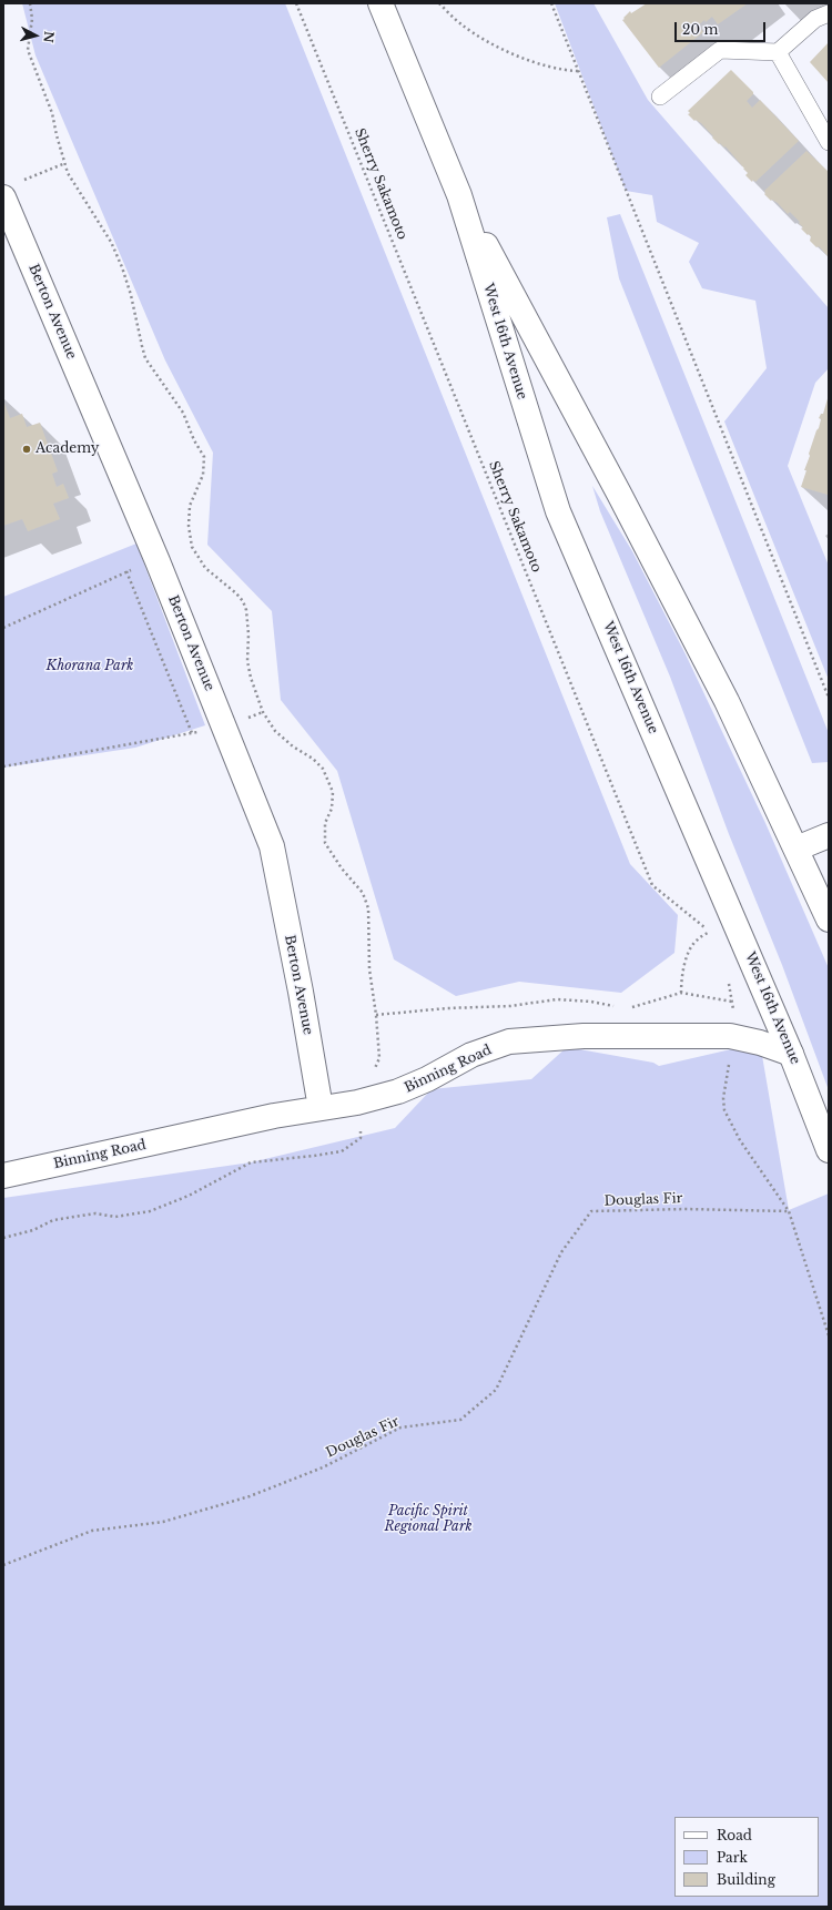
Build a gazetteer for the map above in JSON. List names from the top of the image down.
{
  "streets": {
    "main road": ["Berton Avenue", "West 16th Avenue", "Binning Road"],
    "path": ["Sherry Sakamoto", "Douglas Fir"]
  },
  "crossings": [
    ["Berton Avenue", "Binning Road"],
    ["West 16th Avenue", "Binning Road"]
  ],
  "parks": ["Khorana Park", "Pacific Spirit Regional Park"],
  "places": ["Academy"],
  "legend": ["Road", "Park", "Building"],
  "scale_bar": "20 m",
  "north": "right"
}
